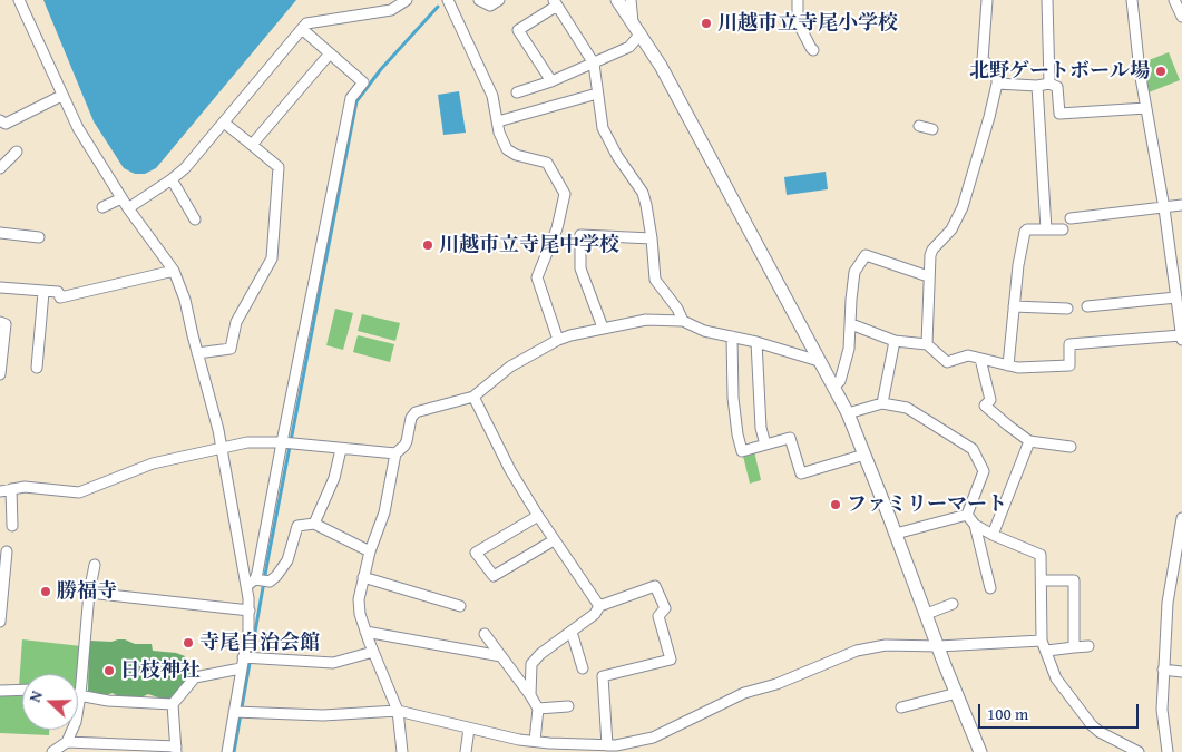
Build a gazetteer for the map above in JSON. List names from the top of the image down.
{
  "places": [
    "川越市立寺尾小学校",
    "北野ゲートボール場",
    "川越市立寺尾中学校",
    "ファミリーマート",
    "勝福寺",
    "寺尾自治会館",
    "日枝神社"
  ],
  "scale_bar": "100 m",
  "north": "left"
}
